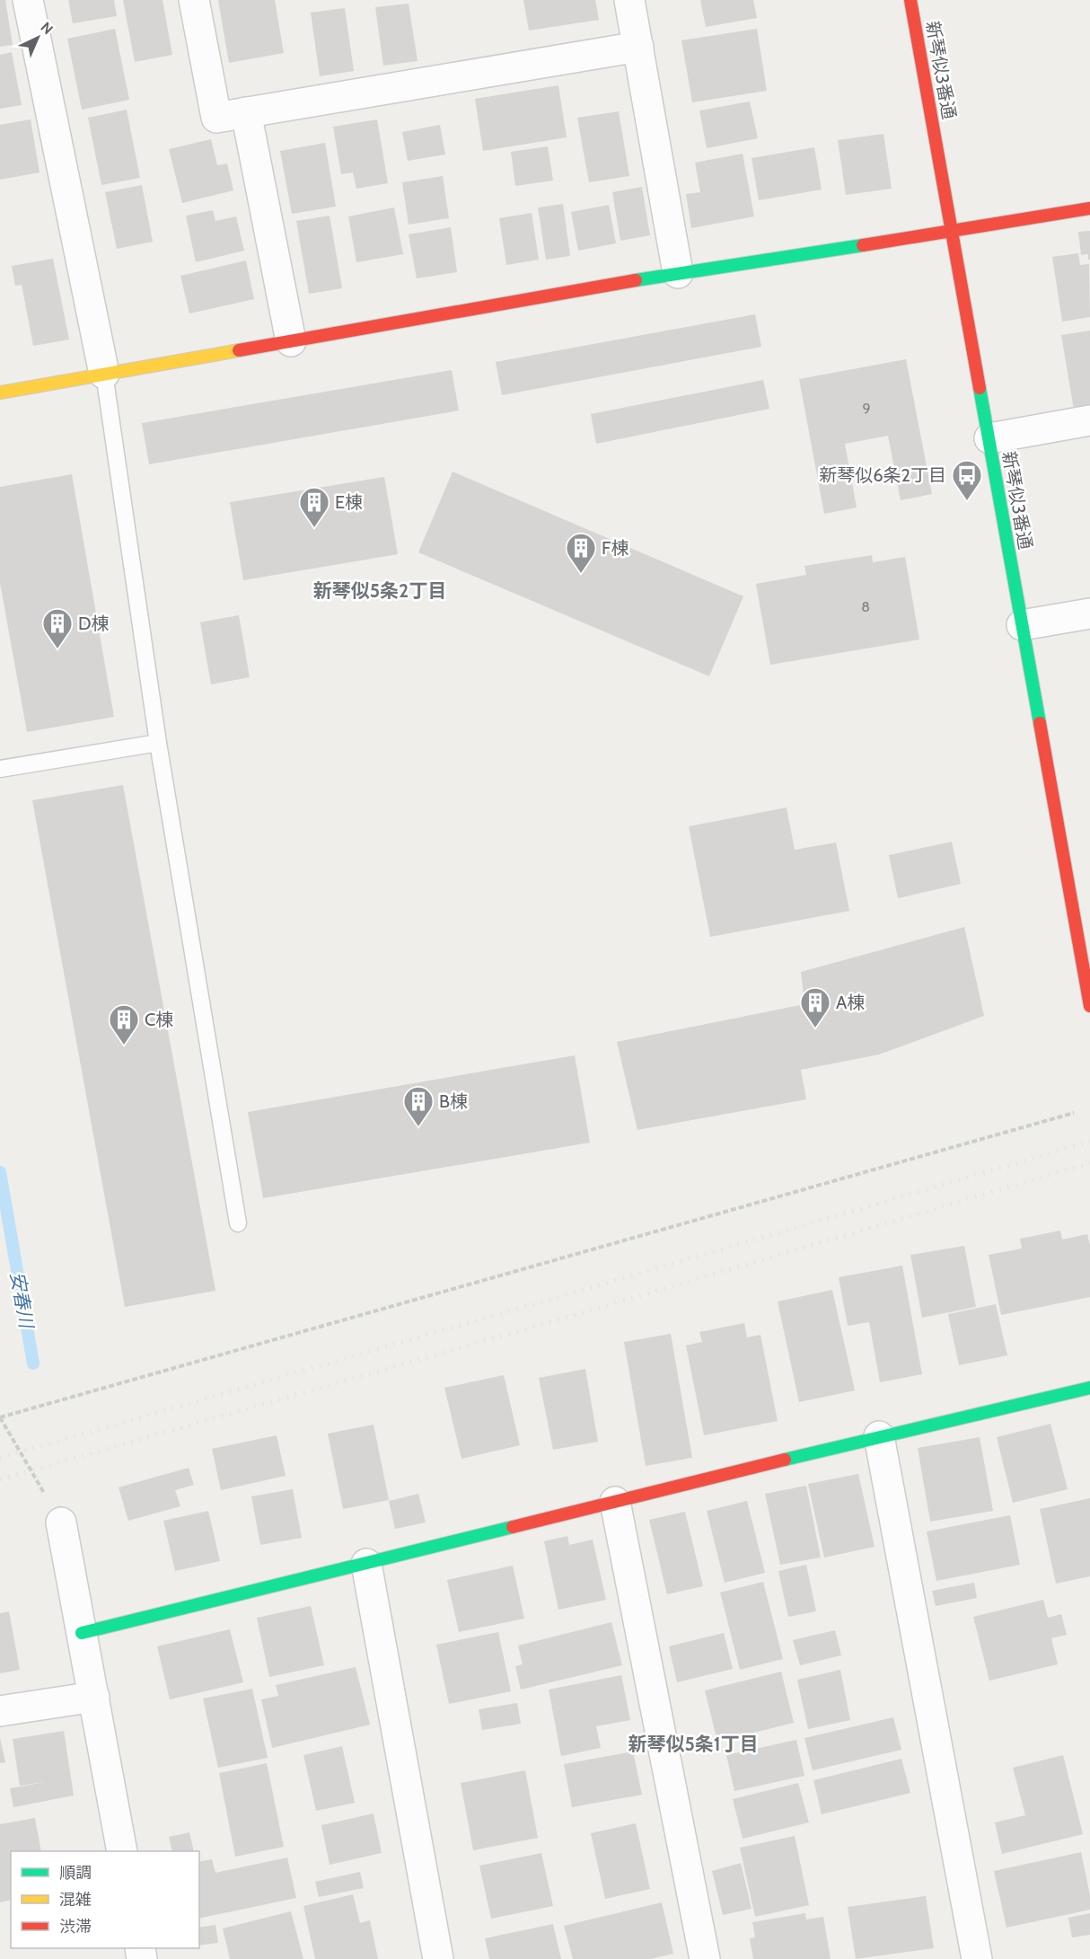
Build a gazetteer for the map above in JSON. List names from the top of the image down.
{
  "streets": {
    "street": ["新琴似3番通"]
  },
  "districts": ["新琴似5条2丁目", "新琴似5条1丁目"],
  "water": ["安春川"],
  "places": {
    "bus stop": ["新琴似6条2丁目"],
    "building": [
      "E棟",
      "F棟",
      "D棟",
      "A棟",
      "C棟",
      "B棟"
    ]
  },
  "house_numbers": ["9", "8"],
  "legend": ["順調", "混雑", "渋滞"],
  "north": "top right"
}
